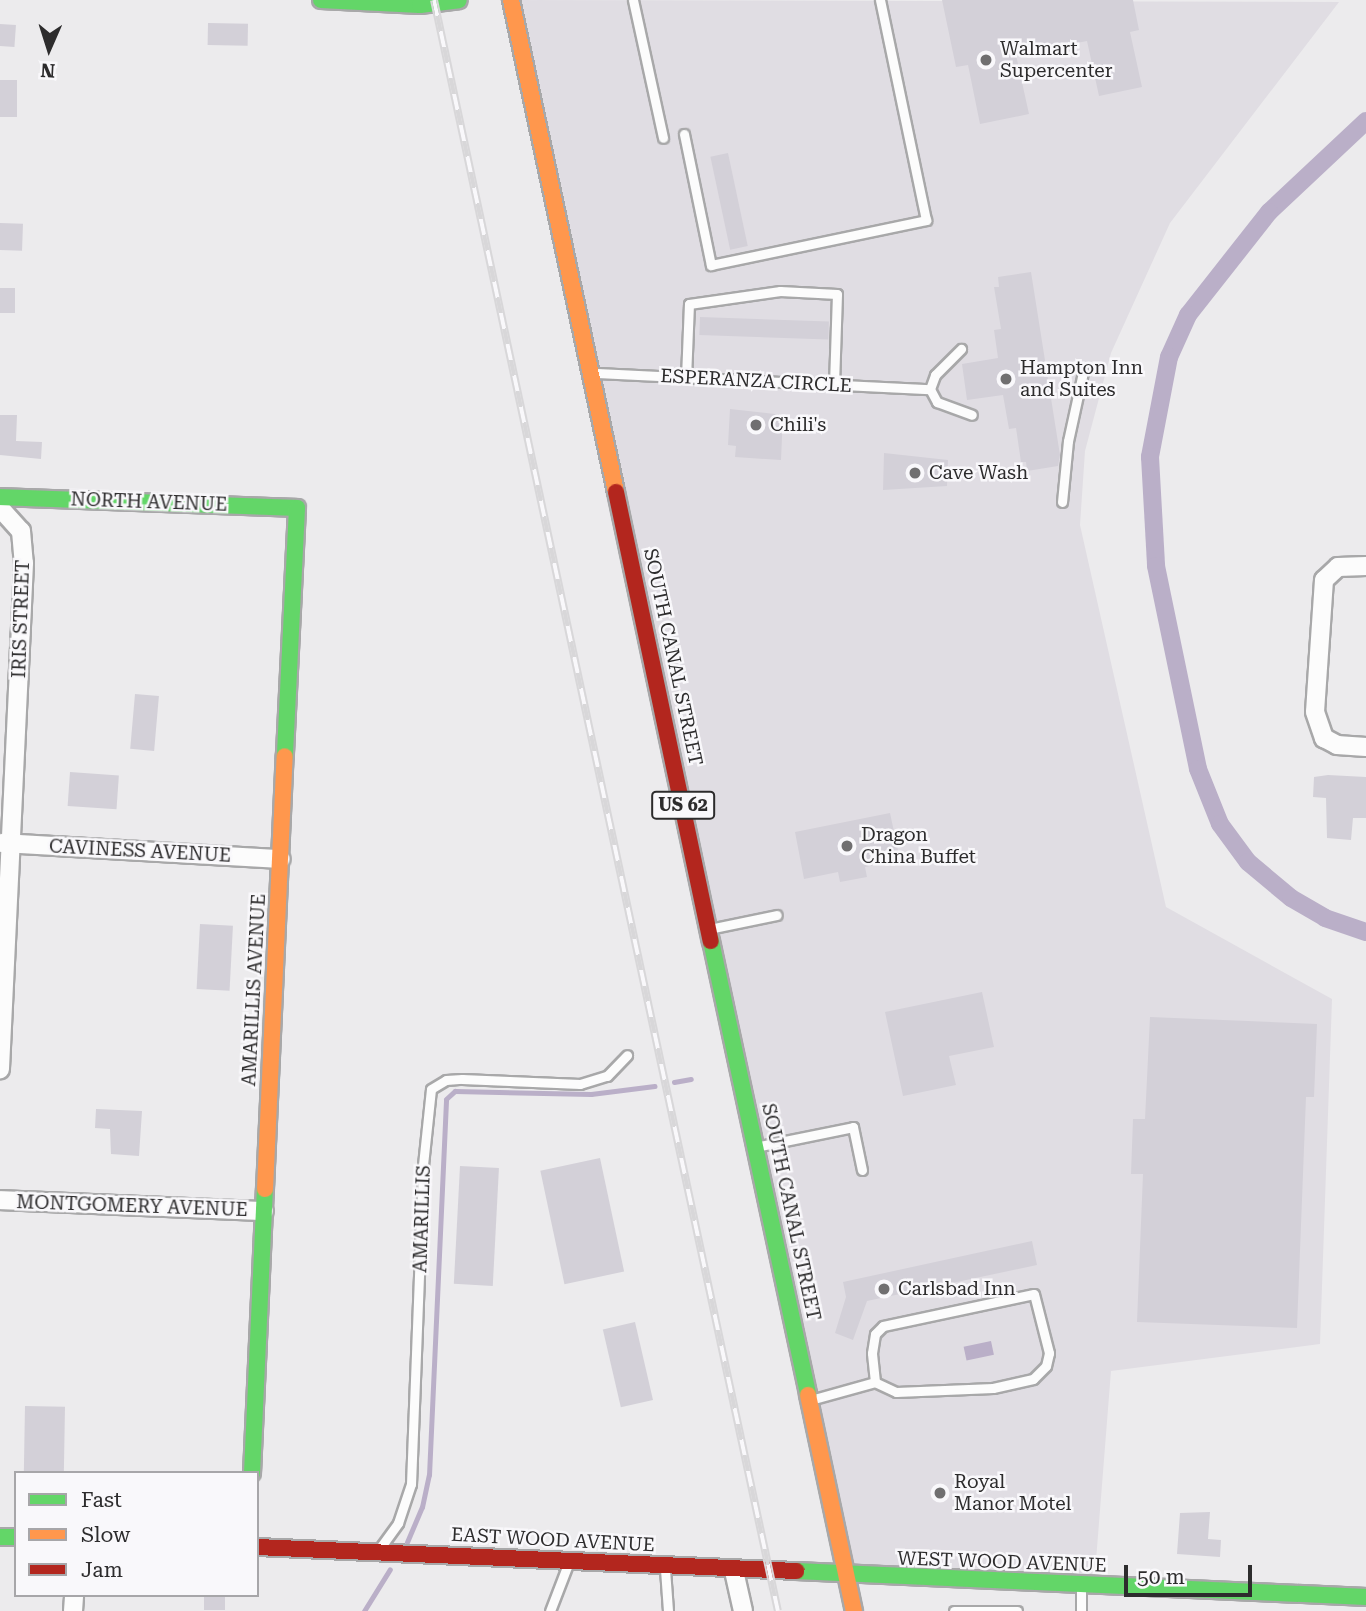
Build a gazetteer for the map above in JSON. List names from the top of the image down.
{
  "streets": {
    "main road": [
      "NORTH AVENUE",
      "SOUTH CANAL STREET",
      "US 62",
      "AMARILLIS AVENUE",
      "EAST WOOD AVENUE",
      "WEST WOOD AVENUE"
    ],
    "street": ["IRIS STREET", "CAVINESS AVENUE", "MONTGOMERY AVENUE"],
    "lane": ["ESPERANZA CIRCLE", "AMARILLIS"]
  },
  "crossings": [
    ["ESPERANZA CIRCLE", "SOUTH CANAL STREET"],
    ["NORTH AVENUE", "IRIS STREET"],
    ["NORTH AVENUE", "AMARILLIS AVENUE"],
    ["IRIS STREET", "CAVINESS AVENUE"],
    ["SOUTH CANAL STREET", "EAST WOOD AVENUE"],
    ["SOUTH CANAL STREET", "WEST WOOD AVENUE"],
    ["CAVINESS AVENUE", "AMARILLIS AVENUE"],
    ["AMARILLIS AVENUE", "MONTGOMERY AVENUE"],
    ["AMARILLIS", "EAST WOOD AVENUE"],
    ["EAST WOOD AVENUE", "WEST WOOD AVENUE"]
  ],
  "places": [
    "Walmart Supercenter",
    "Hampton Inn and Suites",
    "Chili's",
    "Cave Wash",
    "Dragon China Buffet",
    "Carlsbad Inn",
    "Royal Manor Motel"
  ],
  "legend": ["Fast", "Slow", "Jam"],
  "scale_bar": "50 m",
  "north": "bottom"
}
